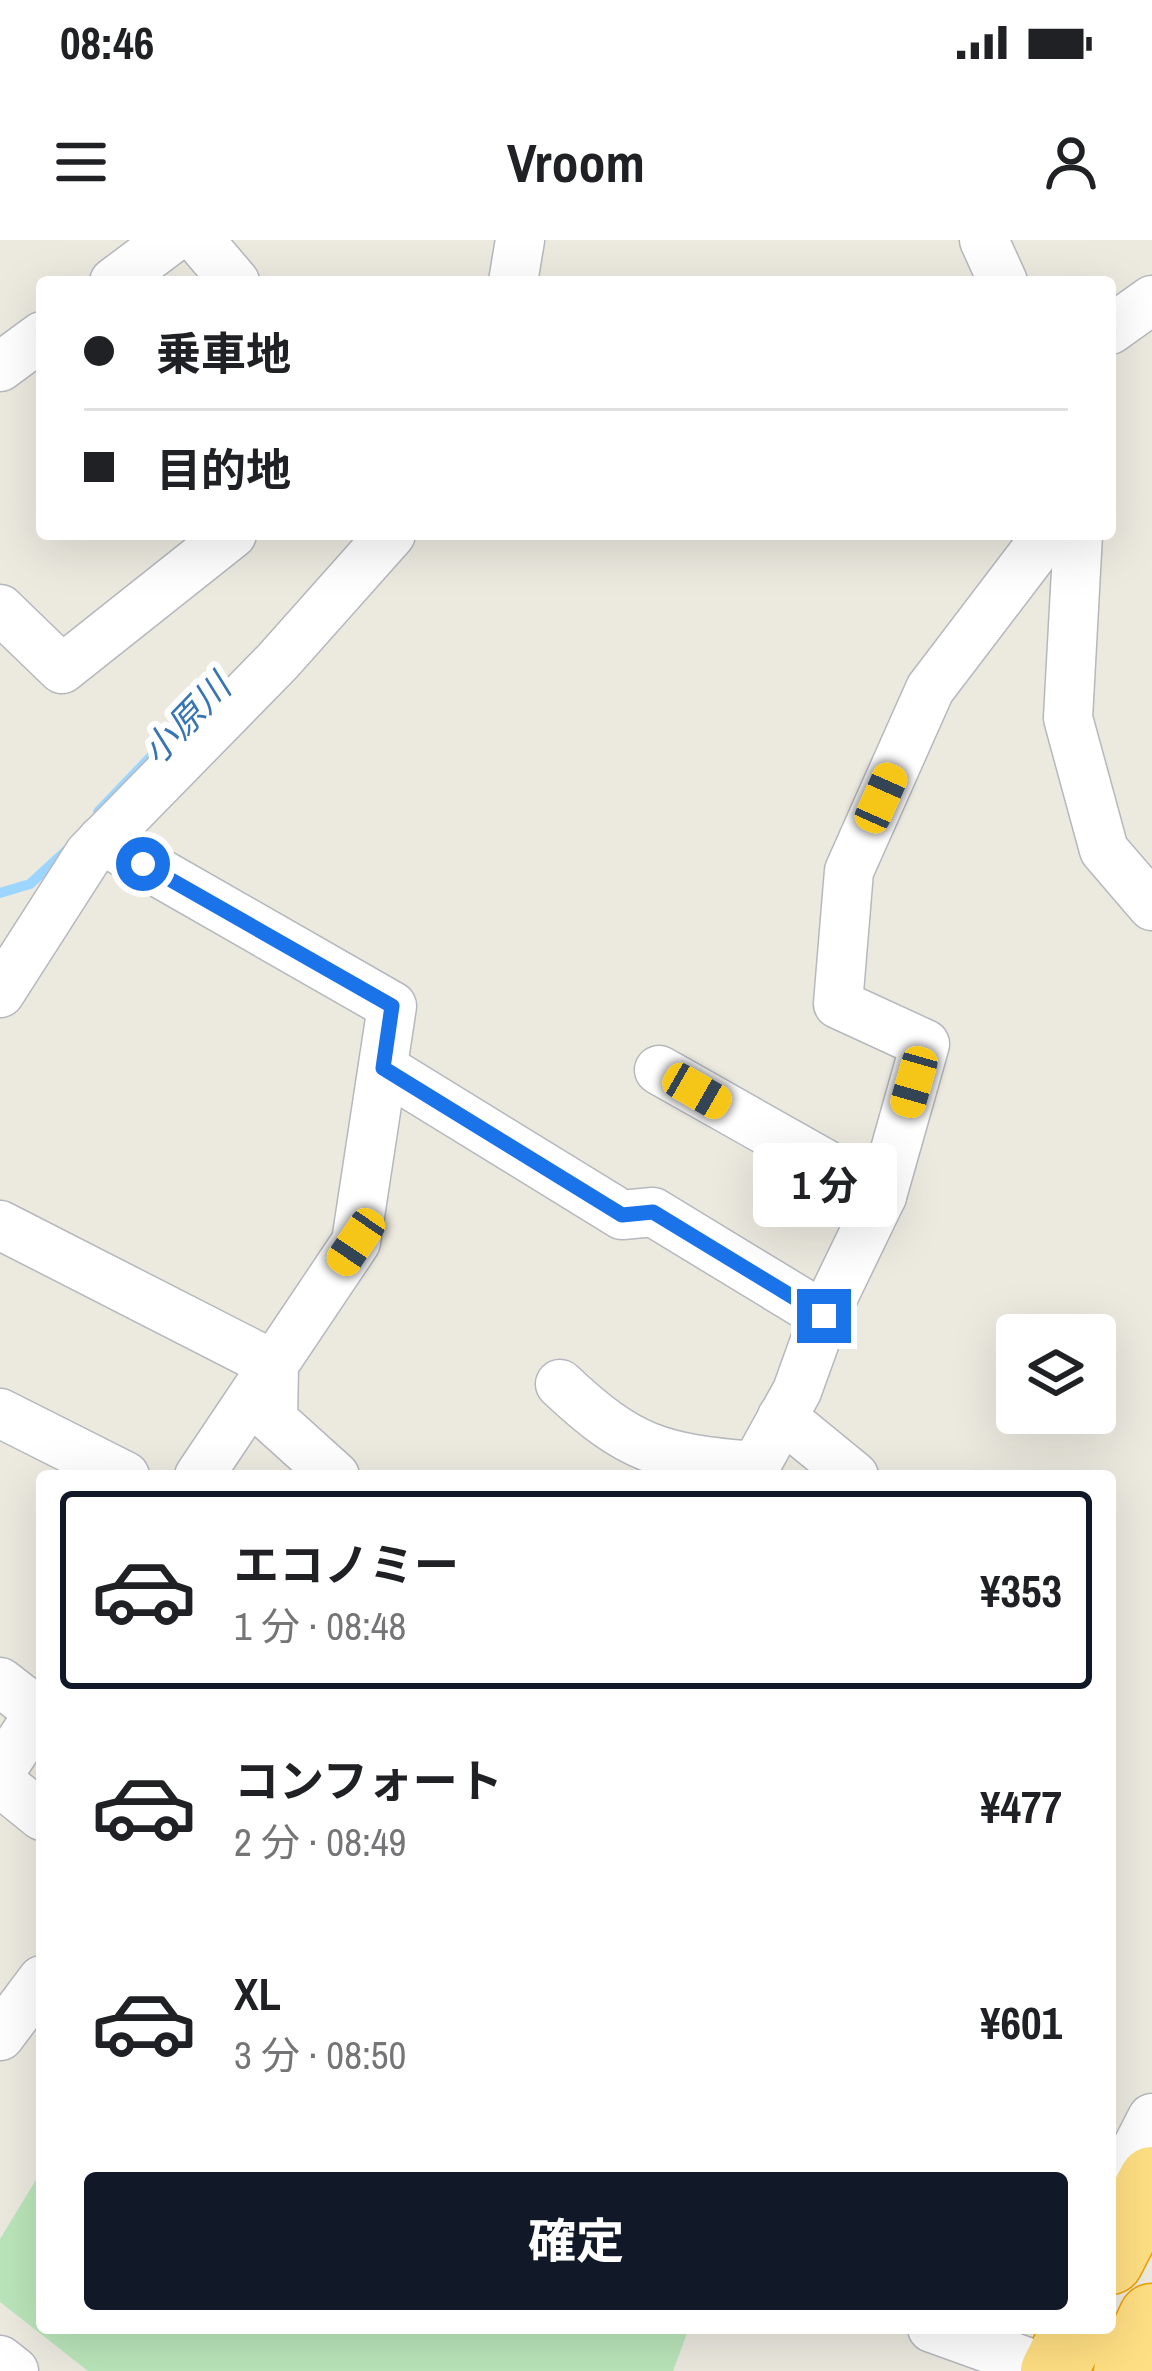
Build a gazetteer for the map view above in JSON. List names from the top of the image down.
{
  "water": ["小原川"],
  "page": {
    "status": "08:46",
    "header": "Vroom",
    "banner": ["乗車地", "目的地"],
    "bubble": "1 分",
    "list": [
      {
        "name": "エコノミー",
        "note": "1 分 · 08:48",
        "value": "¥353"
      },
      {
        "name": "コンフォート",
        "note": "2 分 · 08:49",
        "value": "¥477"
      },
      {
        "name": "XL",
        "note": "3 分 · 08:50",
        "value": "¥601"
      }
    ],
    "buttons": "確定"
  }
}
